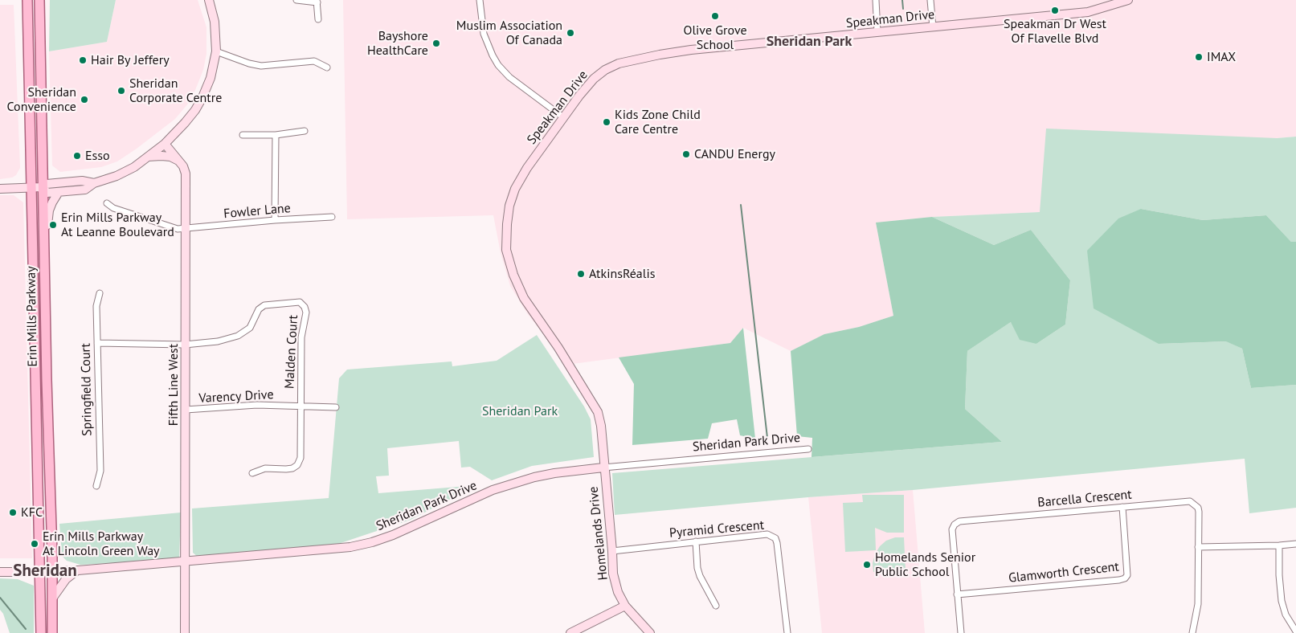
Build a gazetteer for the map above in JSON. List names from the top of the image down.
{
  "streets": {
    "main road": ["Erin Mills Parkway"],
    "street": [
      "Speakman Drive",
      "Fowler Lane",
      "Malden Court",
      "Fifth Line West",
      "Springfield Court",
      "Varency Drive",
      "Sheridan Park Drive",
      "Barcella Crescent",
      "Pyramid Crescent",
      "Homelands Drive",
      "Glamworth Crescent"
    ]
  },
  "crossings": [
    ["Speakman Drive", "Sheridan Park Drive"],
    ["Speakman Drive", "Homelands Drive"],
    ["Fowler Lane", "Fifth Line West"],
    ["Erin Mills Parkway", "Sheridan Park Drive"],
    ["Malden Court", "Fifth Line West"],
    ["Malden Court", "Varency Drive"],
    ["Fifth Line West", "Varency Drive"],
    ["Fifth Line West", "Sheridan Park Drive"],
    ["Sheridan Park Drive", "Homelands Drive"],
    ["Barcella Crescent", "Glamworth Crescent"],
    ["Pyramid Crescent", "Homelands Drive"]
  ],
  "districts": ["Sheridan Park", "Sheridan"],
  "parks": ["Sheridan Park"],
  "places": [
    "Speakman Dr West Of Flavelle Blvd",
    "Olive Grove School",
    "Muslim Association Of Canada",
    "Bayshore HealthCare",
    "IMAX",
    "Hair By Jeffery",
    "Sheridan Corporate Centre",
    "Sheridan Convenience",
    "Kids Zone Child Care Centre",
    "CANDU Energy",
    "Esso",
    "Erin Mills Parkway At Leanne Boulevard",
    "AtkinsRéalis",
    "KFC",
    "Erin Mills Parkway At Lincoln Green Way",
    "Homelands Senior Public School"
  ]
}
